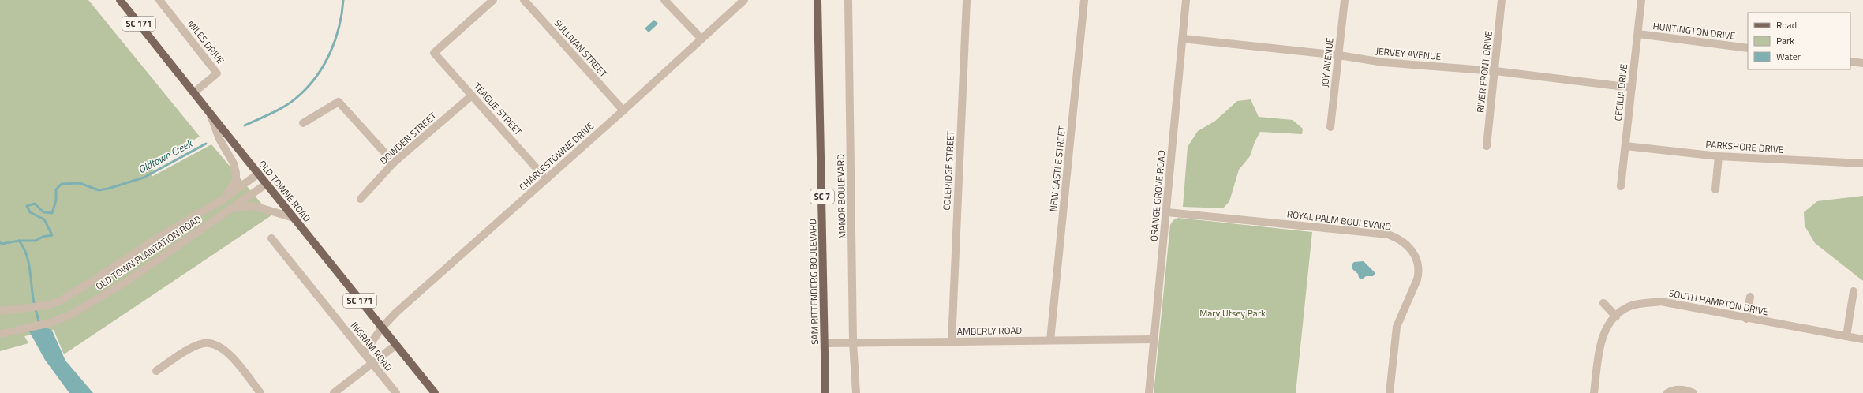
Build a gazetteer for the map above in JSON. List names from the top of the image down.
{
  "streets": {
    "main road": [
      "SC 171",
      "OLD TOWNE ROAD",
      "SC 7",
      "SAM RITTENBERG BOULEVARD"
    ],
    "street": [
      "HUNTINGTON DRIVE",
      "MILES DRIVE",
      "SULLIVAN STREET",
      "JERVEY AVENUE",
      "JOY AVENUE",
      "RIVER FRONT DRIVE",
      "CECILIA DRIVE",
      "TEAGUE STREET",
      "DOWDEN STREET",
      "PARKSHORE DRIVE",
      "CHARLESTOWNE DRIVE",
      "NEW CASTLE STREET",
      "COLERIDGE STREET",
      "ORANGE GROVE ROAD",
      "MANOR BOULEVARD",
      "ROYAL PALM BOULEVARD",
      "OLD TOWN PLANTATION ROAD",
      "SOUTH HAMPTON DRIVE",
      "AMBERLY ROAD",
      "INGRAM ROAD"
    ]
  },
  "crossings": [
    ["HUNTINGTON DRIVE", "CECILIA DRIVE"],
    ["MILES DRIVE", "OLD TOWNE ROAD"],
    ["SULLIVAN STREET", "CHARLESTOWNE DRIVE"],
    ["JERVEY AVENUE", "JOY AVENUE"],
    ["JERVEY AVENUE", "RIVER FRONT DRIVE"],
    ["JERVEY AVENUE", "CECILIA DRIVE"],
    ["JERVEY AVENUE", "ORANGE GROVE ROAD"],
    ["CECILIA DRIVE", "PARKSHORE DRIVE"],
    ["TEAGUE STREET", "DOWDEN STREET"],
    ["TEAGUE STREET", "CHARLESTOWNE DRIVE"],
    ["CHARLESTOWNE DRIVE", "OLD TOWNE ROAD"],
    ["CHARLESTOWNE DRIVE", "INGRAM ROAD"],
    ["NEW CASTLE STREET", "AMBERLY ROAD"],
    ["COLERIDGE STREET", "AMBERLY ROAD"],
    ["OLD TOWNE ROAD", "OLD TOWN PLANTATION ROAD"],
    ["ORANGE GROVE ROAD", "ROYAL PALM BOULEVARD"],
    ["ORANGE GROVE ROAD", "AMBERLY ROAD"],
    ["MANOR BOULEVARD", "AMBERLY ROAD"],
    ["SAM RITTENBERG BOULEVARD", "AMBERLY ROAD"]
  ],
  "water": ["Oldtown Creek"],
  "parks": ["Mary Utsey Park"],
  "legend": ["Road", "Park", "Water"]
}
